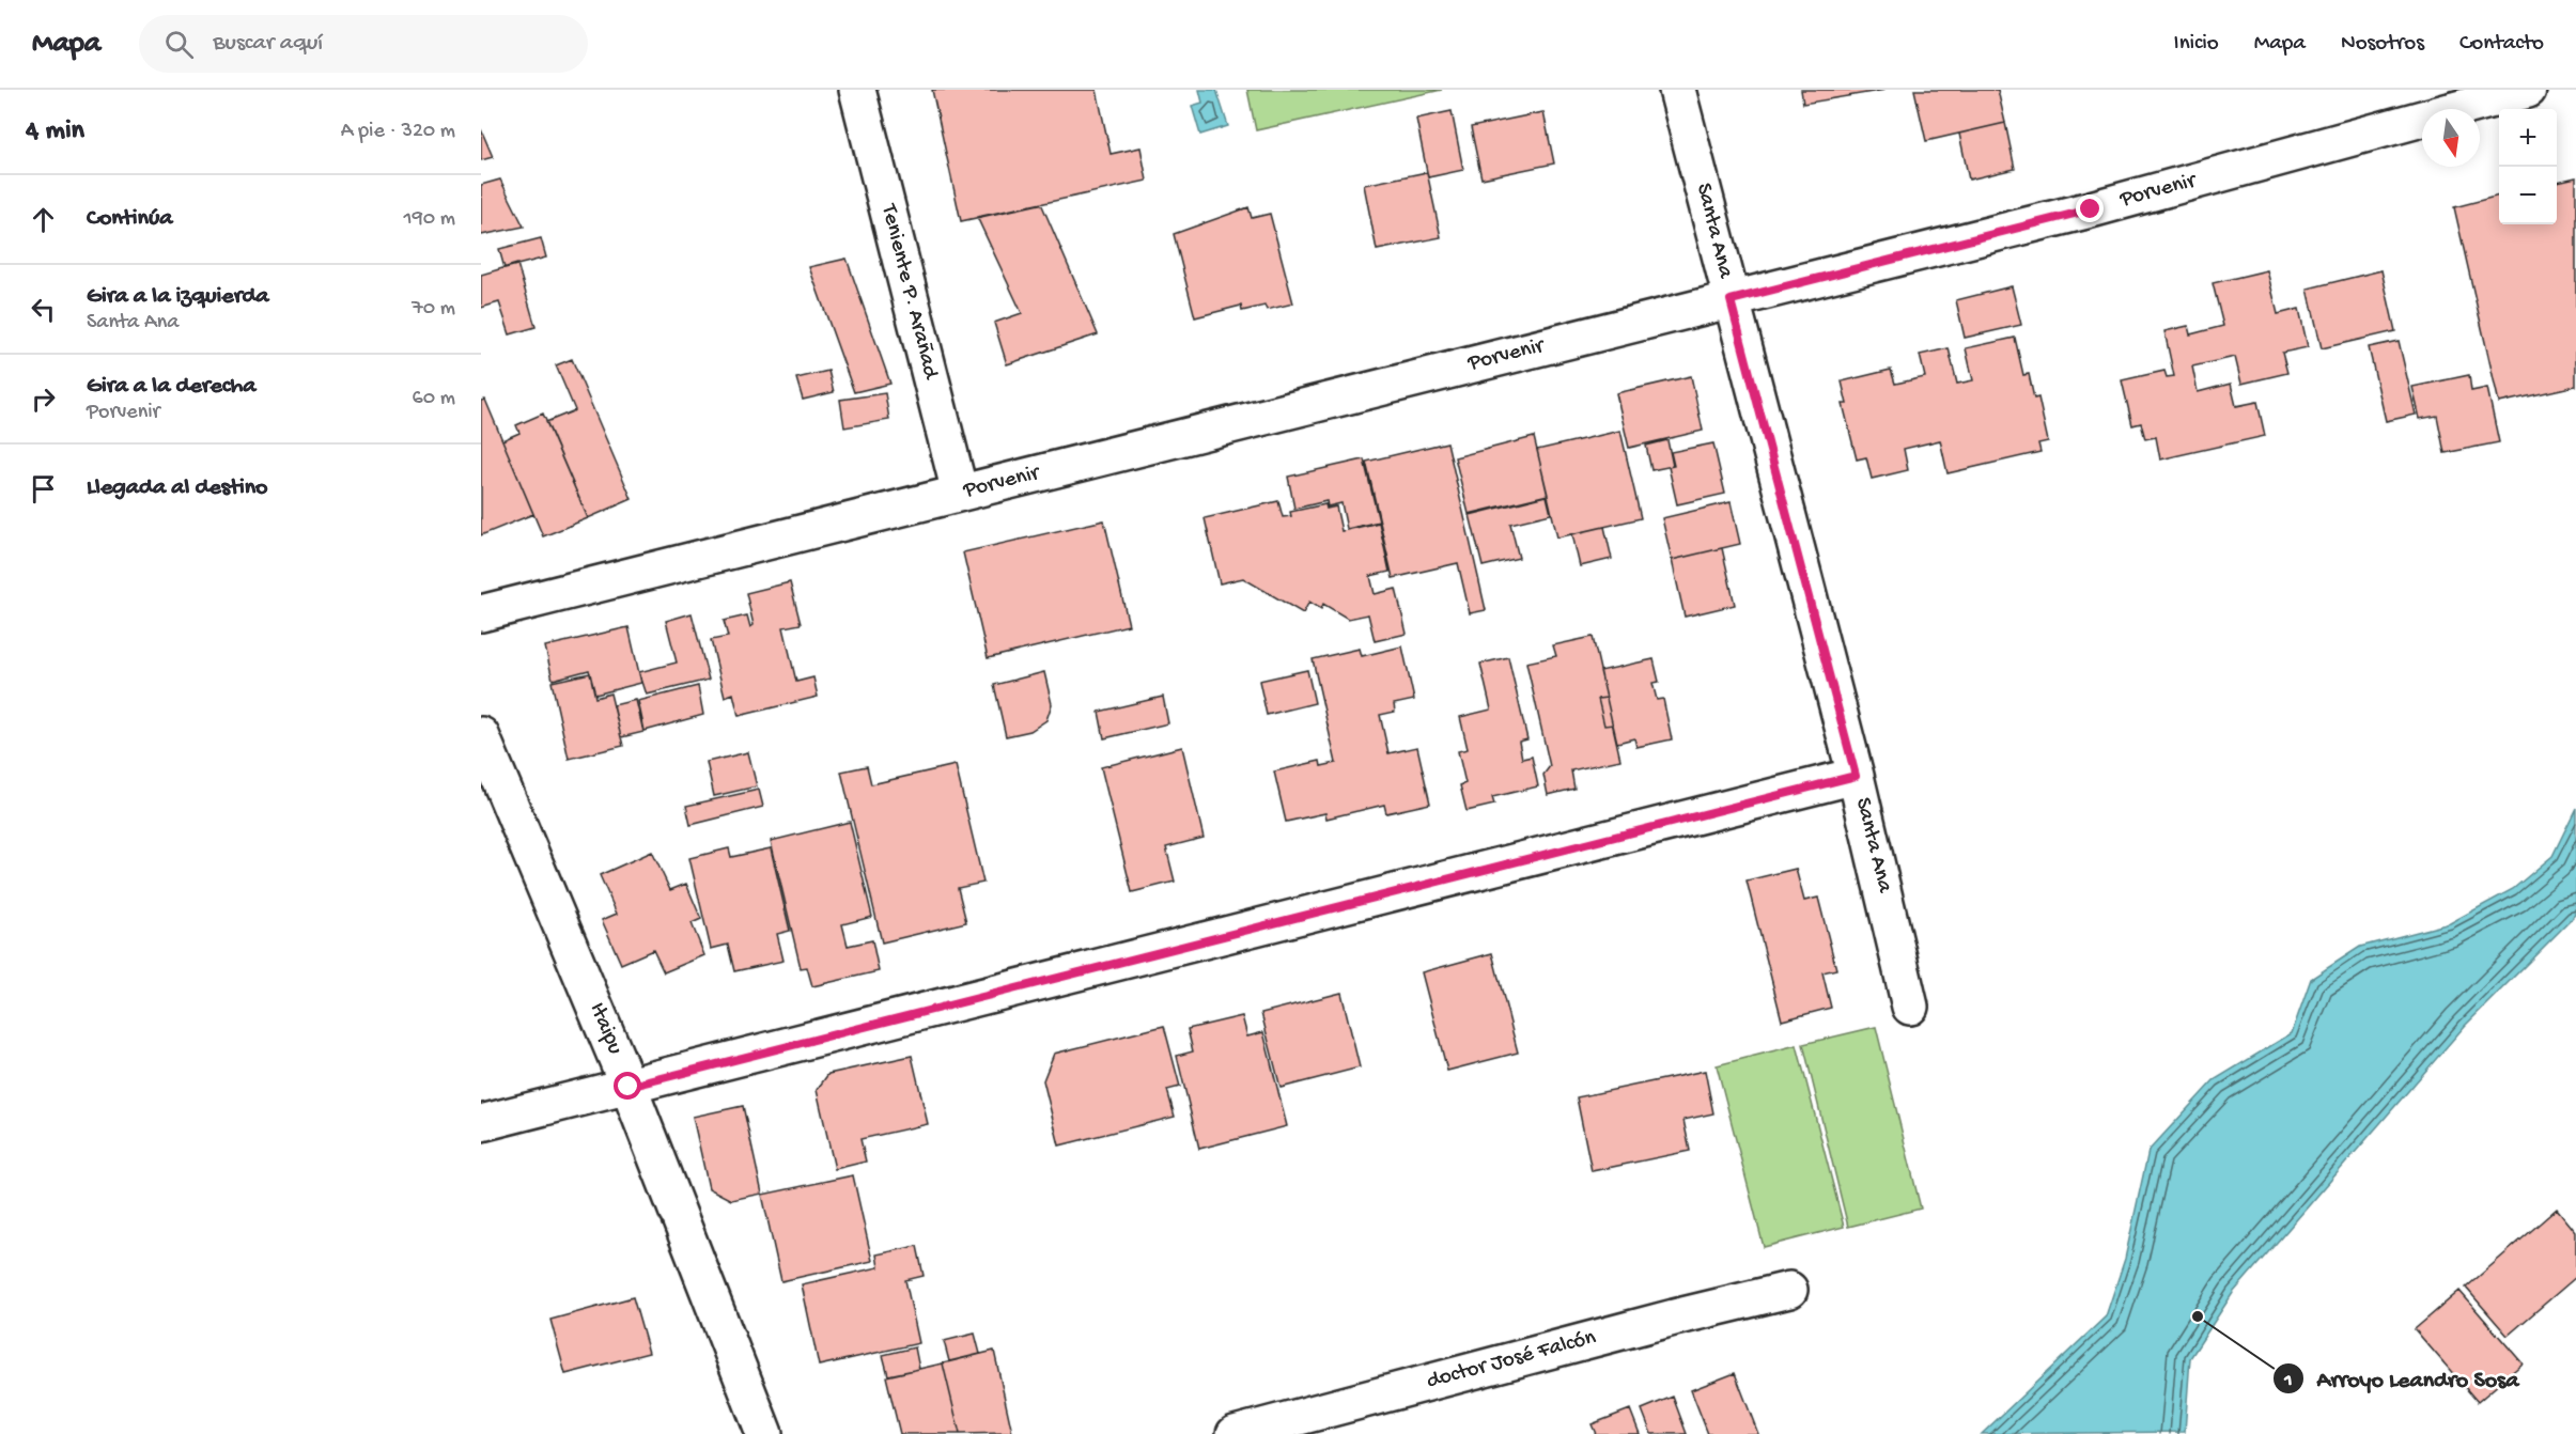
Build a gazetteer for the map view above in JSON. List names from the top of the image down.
{
  "streets": {
    "street": [
      "Porvenir",
      "Santa Ana",
      "Teniente P. Arañad",
      "Itaipu",
      "doctor José Falcón"
    ]
  },
  "crossings": [
    ["Porvenir", "Santa Ana"],
    ["Porvenir", "Teniente P. Arañad"]
  ],
  "places": ["Arroyo Leandro Sosa"],
  "north": "bottom",
  "page": {
    "header": "Mapa",
    "search": "Buscar aquí",
    "nav": [
      "Inicio",
      "Mapa",
      "Nosotros",
      "Contacto"
    ],
    "heading": ["4 min", "A pie · 320 m"],
    "map_buttons": ["+", "−"],
    "list": [
      ["Continúa", "190 m"],
      ["Gira a la izquierda", "Santa Ana", "70 m"],
      ["Gira a la derecha", "Porvenir", "60 m"],
      "Llegada al destino"
    ]
  }
}
